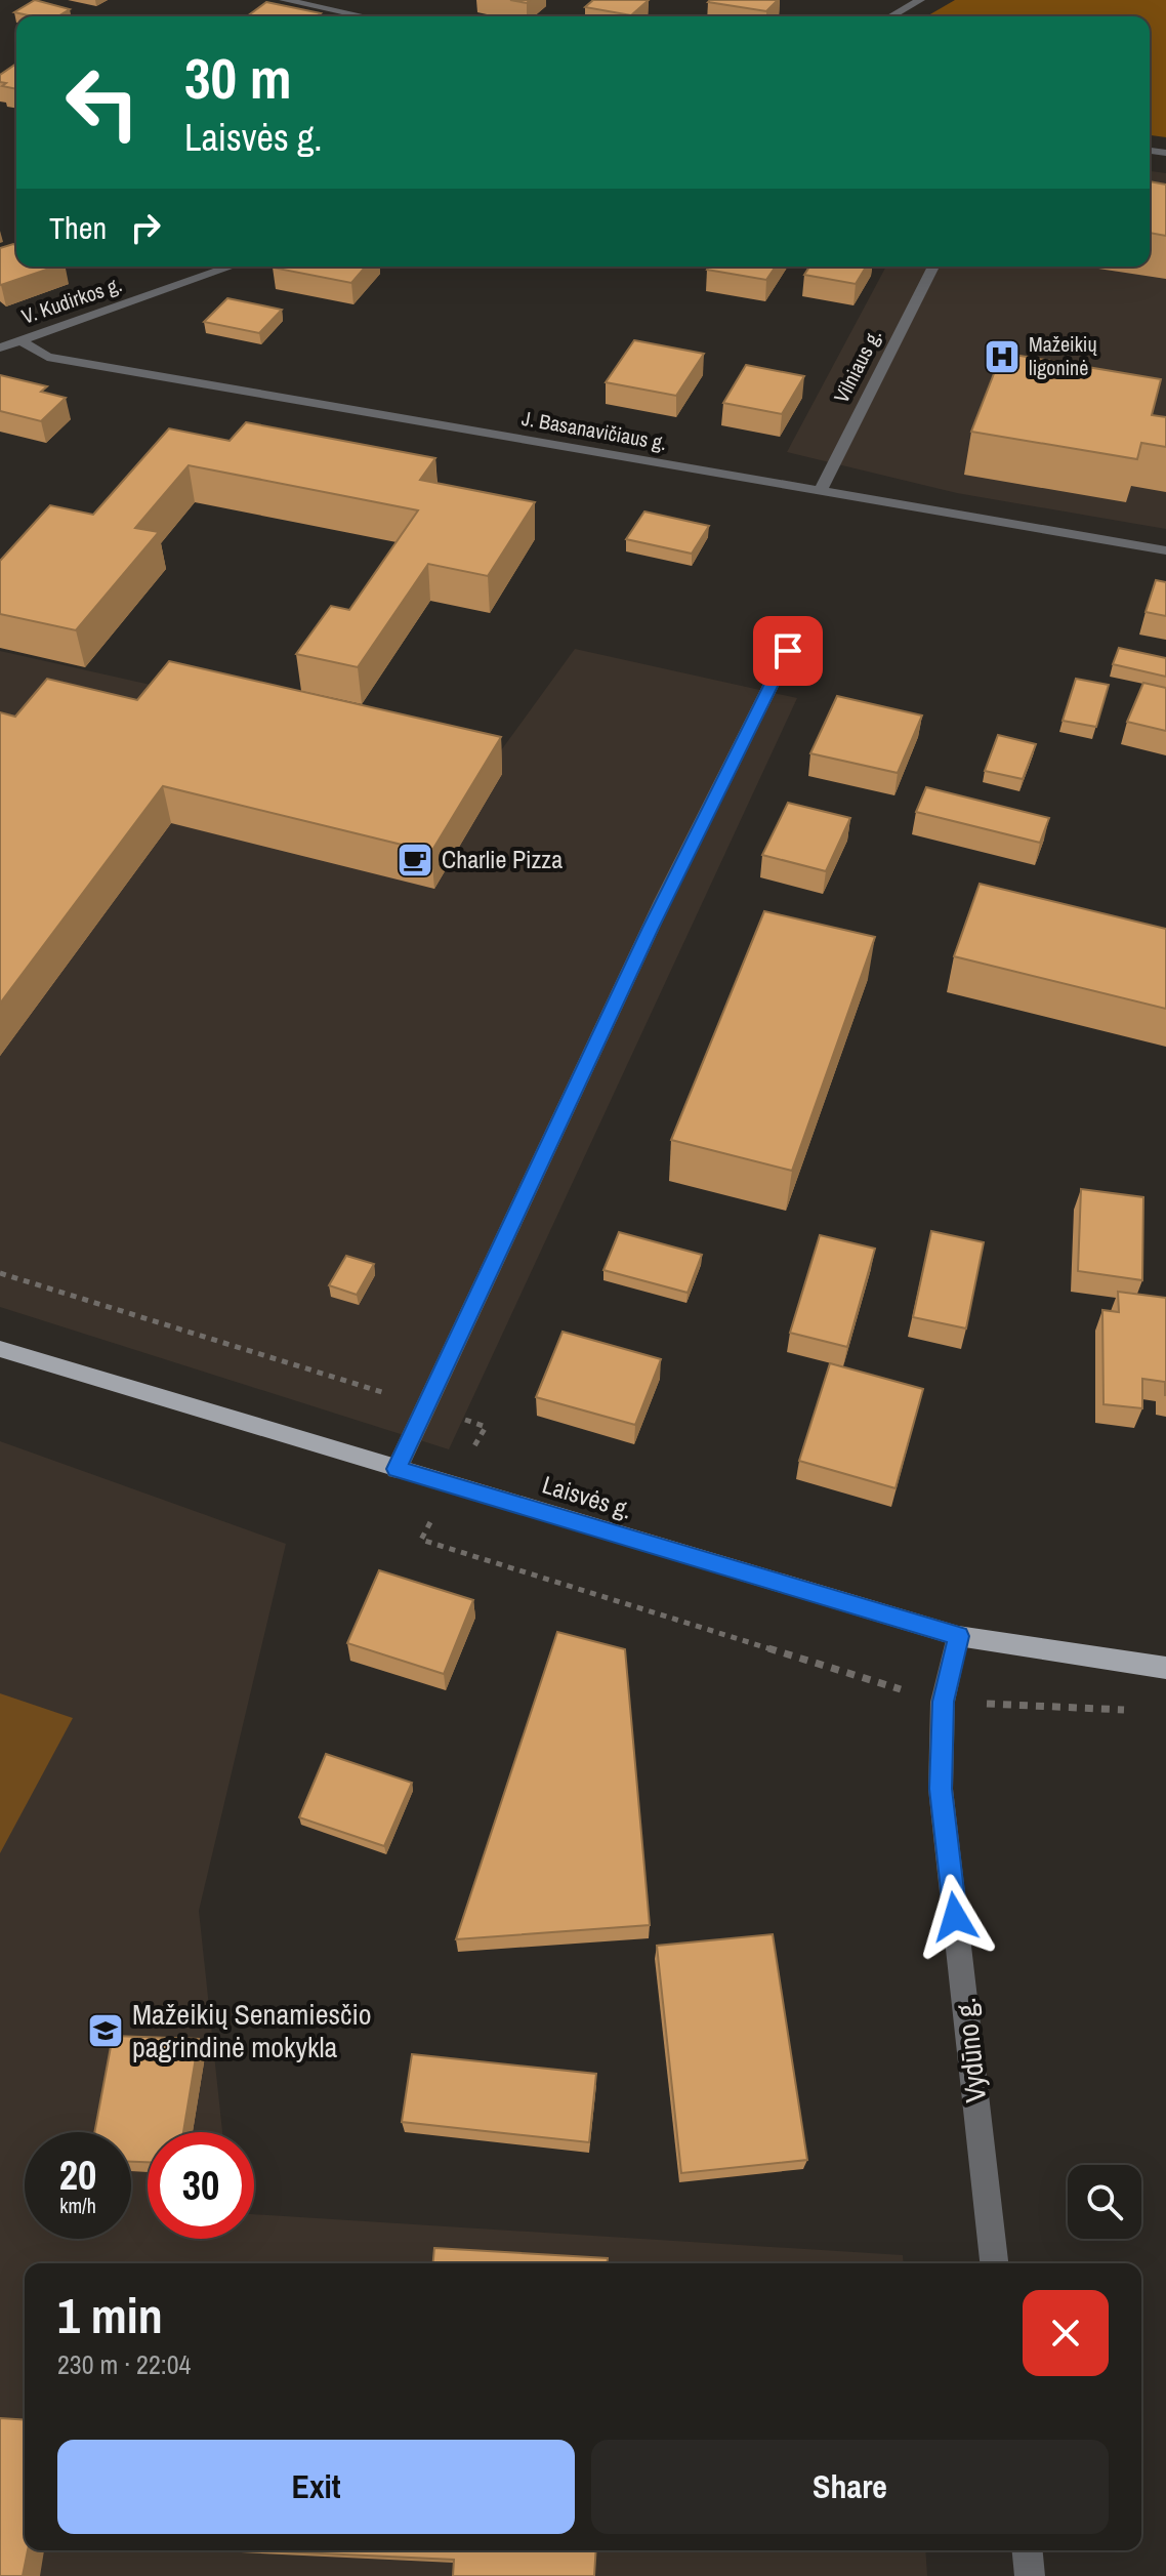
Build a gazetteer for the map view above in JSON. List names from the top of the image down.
{
  "streets": {
    "main road": ["Laisvės g."],
    "street": [
      "V. Kudirkos g.",
      "Vilniaus g.",
      "J. Basanavičiaus g.",
      "Vydūno g."
    ]
  },
  "crossings": [
    ["V. Kudirkos g.", "J. Basanavičiaus g."],
    ["Vilniaus g.", "J. Basanavičiaus g."],
    ["Laisvės g.", "Vydūno g."]
  ],
  "places": {
    "hospital": ["Mažeikių ligoninė"],
    "cafe": ["Charlie Pizza"],
    "school or university": ["Mažeikių Senamiesčio pagrindinė mokykla"]
  },
  "page": {
    "turn": ["30 m", "Laisvės g."],
    "then": "Then",
    "speed": "20 km/h",
    "limit": "30",
    "heading": ["1 min", "230 m · 22:04"],
    "buttons": ["Exit", "Share"]
  }
}
